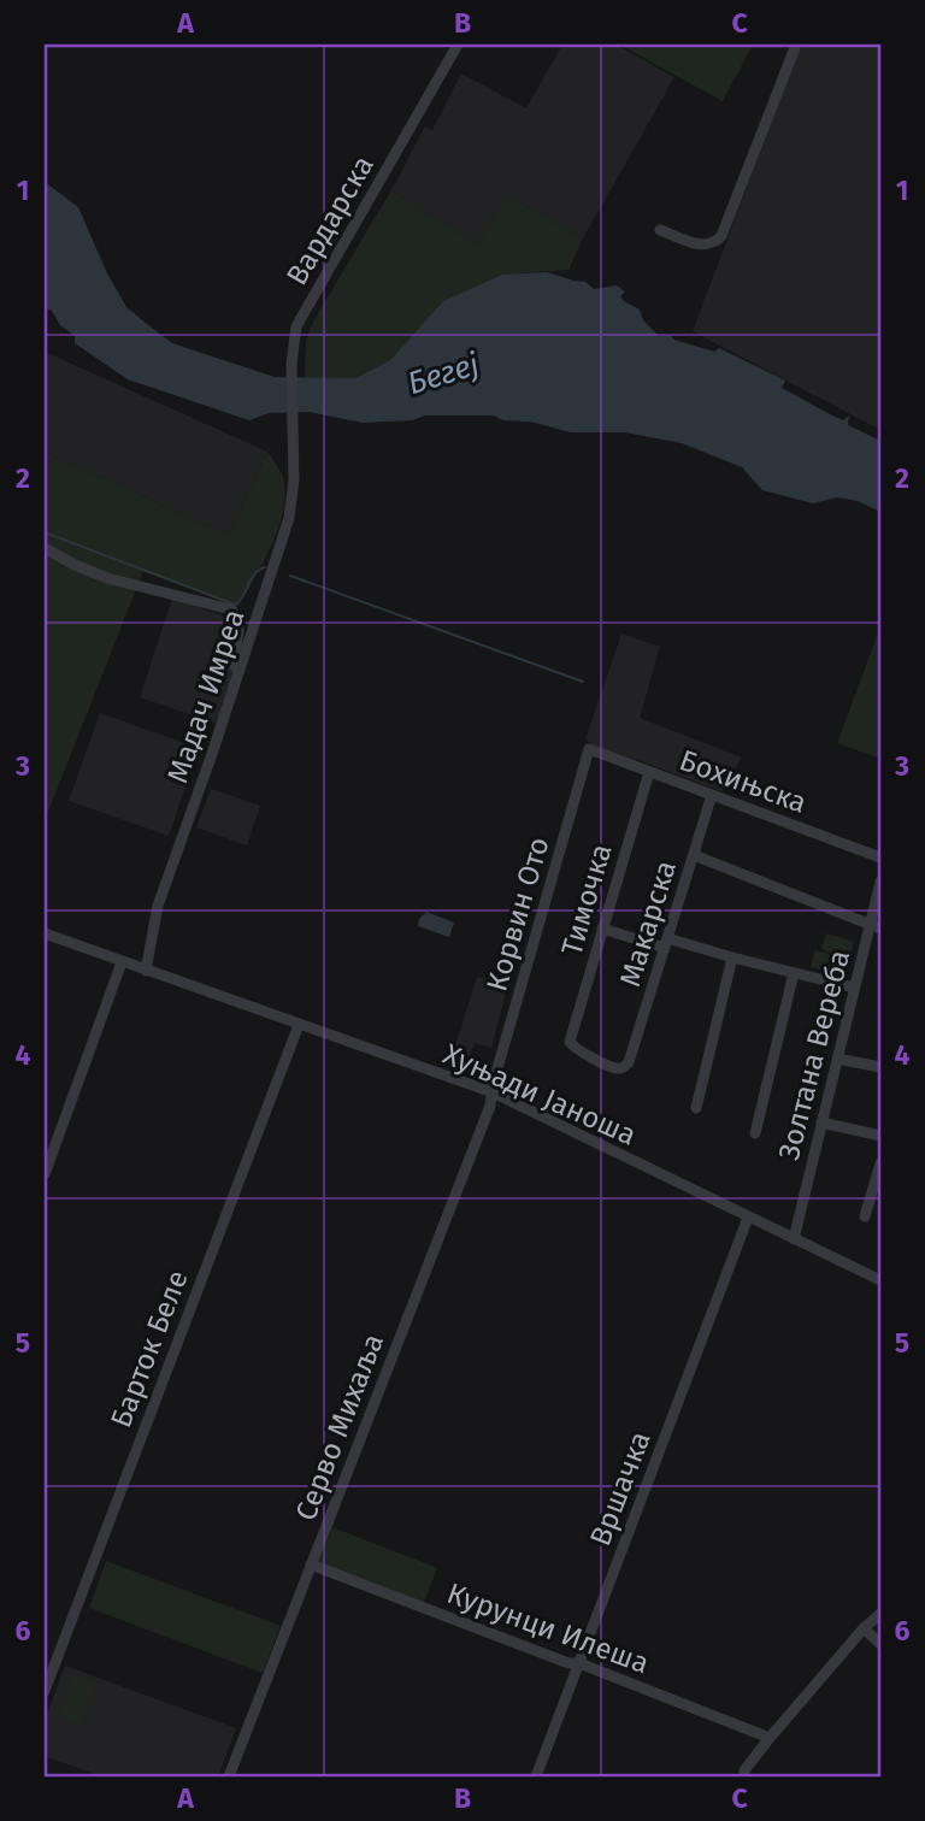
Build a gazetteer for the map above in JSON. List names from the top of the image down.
{
  "streets": {
    "street": [
      "Вардарска",
      "Мадач Имреа",
      "Бохињска",
      "Тимочка",
      "Корвин Ото",
      "Макарска",
      "Золтана Вереба",
      "Хуњади Јаноша",
      "Барток Беле",
      "Серво Михаља",
      "Вршачка",
      "Курунци Илеша"
    ]
  },
  "crossings": [
    ["Вардарска", "Мадач Имреа"],
    ["Мадач Имреа", "Хуњади Јаноша"],
    ["Бохињска", "Тимочка"],
    ["Бохињска", "Корвин Ото"],
    ["Бохињска", "Макарска"],
    ["Тимочка", "Макарска"],
    ["Корвин Ото", "Хуњади Јаноша"],
    ["Корвин Ото", "Серво Михаља"],
    ["Золтана Вереба", "Хуњади Јаноша"],
    ["Хуњади Јаноша", "Барток Беле"],
    ["Хуњади Јаноша", "Серво Михаља"],
    ["Хуњади Јаноша", "Вршачка"],
    ["Серво Михаља", "Курунци Илеша"],
    ["Вршачка", "Курунци Илеша"]
  ],
  "water": ["Бегеј"],
  "grid": {
    "columns": ["A", "B", "C"],
    "rows": [
      "1",
      "2",
      "3",
      "4",
      "5",
      "6"
    ]
  }
}
